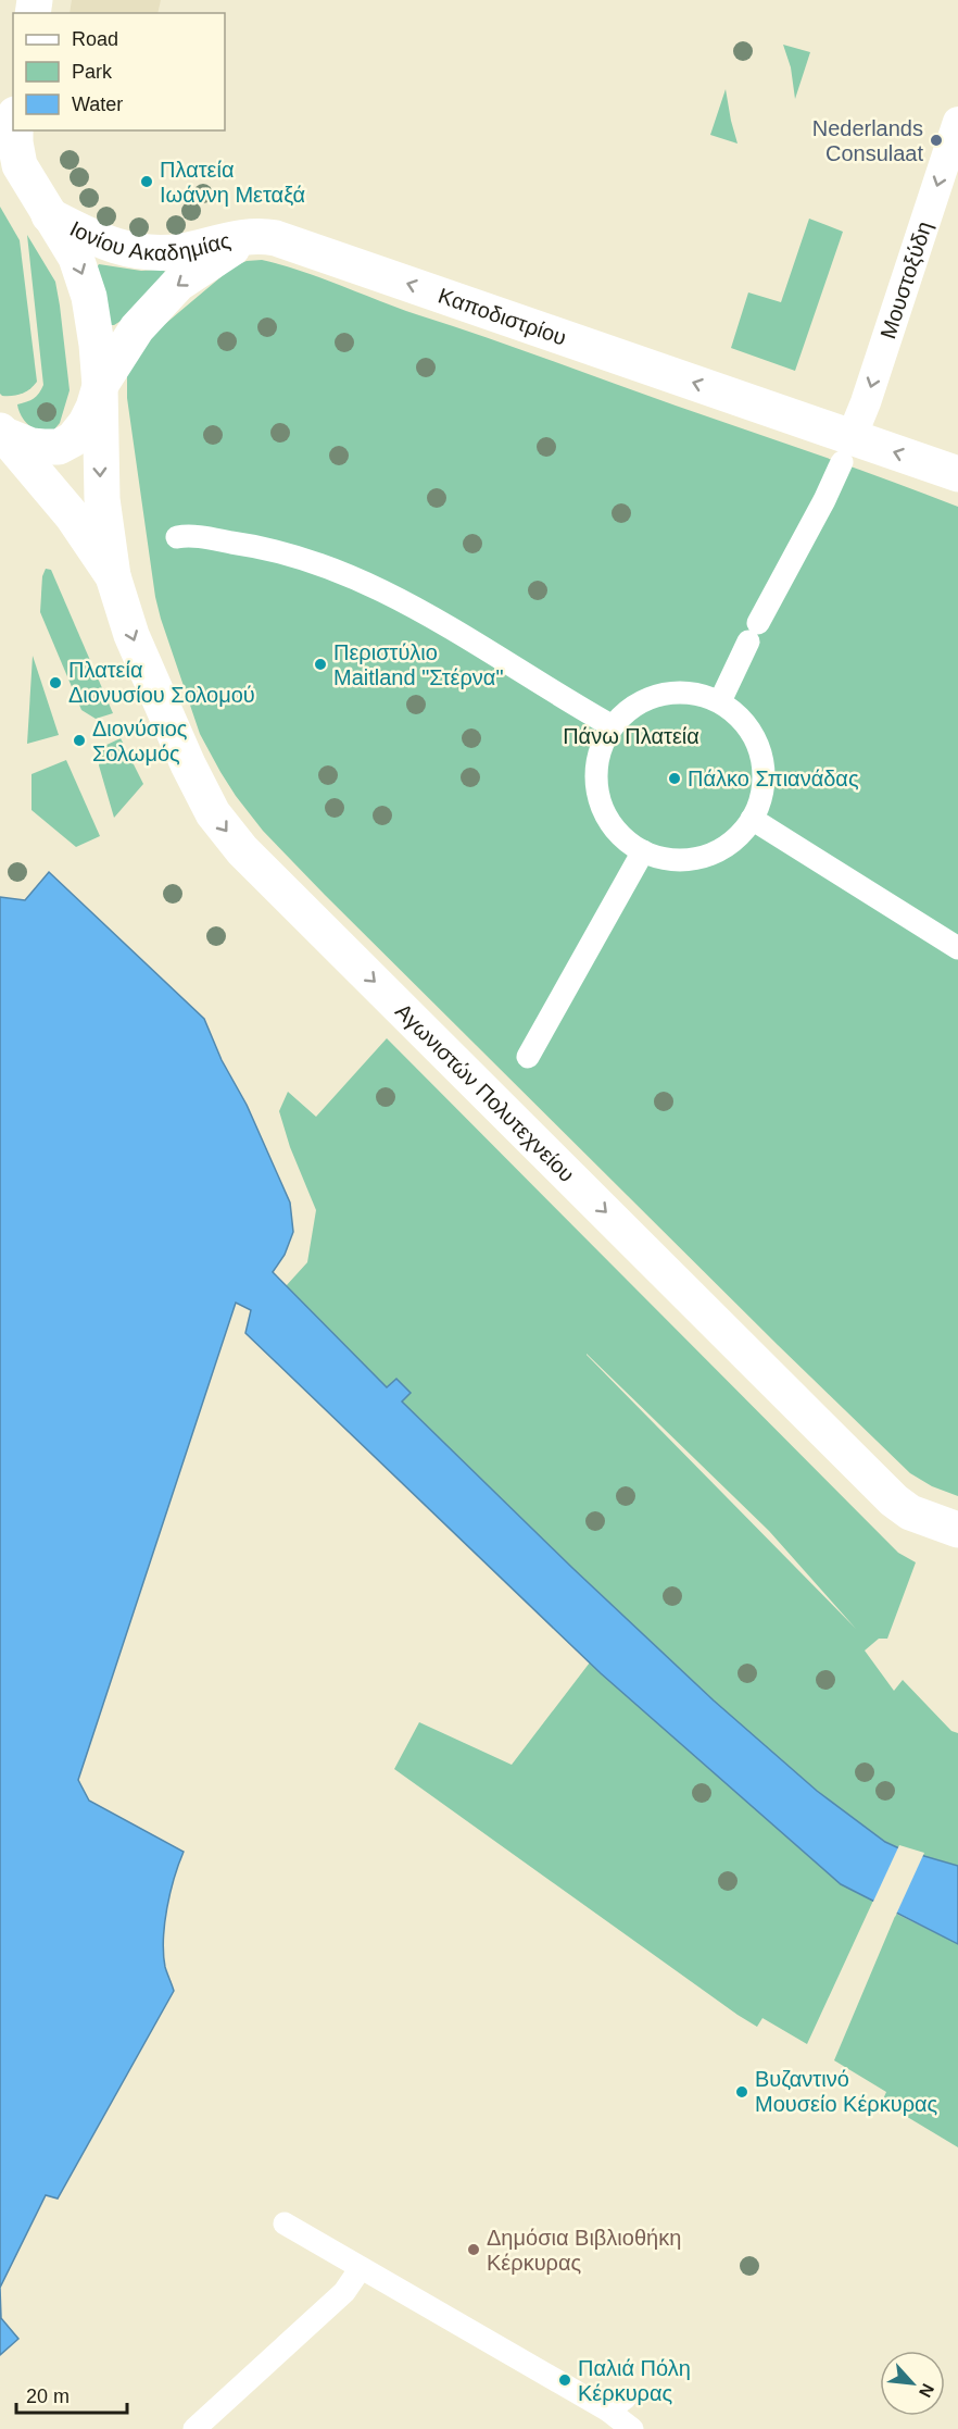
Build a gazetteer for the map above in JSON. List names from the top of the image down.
{
  "streets": {
    "street": [
      "Ιονίου Ακαδημίας",
      "Μουστοξύδη",
      "Καποδιστρίου",
      "Αγωνιστών Πολυτεχνείου"
    ]
  },
  "crossings": [
    ["Ιονίου Ακαδημίας", "Καποδιστρίου"],
    ["Ιονίου Ακαδημίας", "Αγωνιστών Πολυτεχνείου"],
    ["Μουστοξύδη", "Καποδιστρίου"]
  ],
  "one_way": ["Ιονίου Ακαδημίας", "Μουστοξύδη", "Αγωνιστών Πολυτεχνείου"],
  "parks": ["Πάνω Πλατεία"],
  "places": [
    "Nederlands Consulaat",
    "Πλατεία Ιωάννη Μεταξά",
    "Περιστύλιο Maitland \"Στέρνα\"",
    "Πλατεία Διονυσίου Σολομού",
    "Διονύσιος Σολωμός",
    "Πάλκο Σπιανάδας",
    "Βυζαντινό Μουσείο Κέρκυρας",
    "Δημόσια Βιβλιοθήκη Κέρκυρας",
    "Παλιά Πόλη Κέρκυρας"
  ],
  "legend": ["Road", "Park", "Water"],
  "scale_bar": "20 m",
  "north": "bottom right"
}
